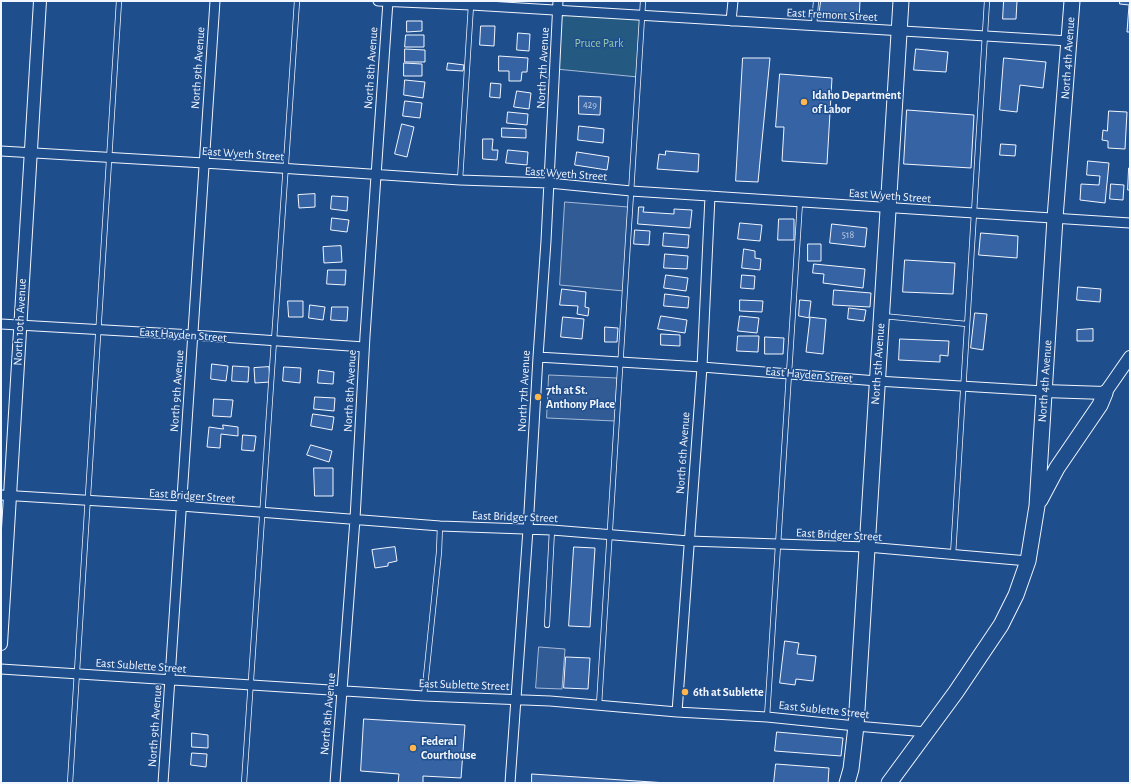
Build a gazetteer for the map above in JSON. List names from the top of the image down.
{
  "streets": {
    "main road": ["North 4th Avenue", "North 5th Avenue"],
    "street": [
      "East Fremont Street",
      "North 9th Avenue",
      "North 8th Avenue",
      "North 7th Avenue",
      "East Wyeth Street",
      "North 10th Avenue",
      "East Hayden Street",
      "North 6th Avenue",
      "East Bridger Street",
      "East Sublette Street"
    ]
  },
  "crossings": [
    ["East Fremont Street", "North 4th Avenue"],
    ["East Fremont Street", "North 8th Avenue"],
    ["East Fremont Street", "North 7th Avenue"],
    ["East Fremont Street", "North 5th Avenue"],
    ["North 4th Avenue", "East Wyeth Street"],
    ["North 4th Avenue", "East Hayden Street"],
    ["North 4th Avenue", "East Bridger Street"],
    ["North 4th Avenue", "East Sublette Street"],
    ["North 9th Avenue", "East Wyeth Street"],
    ["North 9th Avenue", "East Hayden Street"],
    ["North 9th Avenue", "East Bridger Street"],
    ["North 9th Avenue", "East Sublette Street"],
    ["North 8th Avenue", "East Wyeth Street"],
    ["North 8th Avenue", "East Hayden Street"],
    ["North 8th Avenue", "East Bridger Street"],
    ["North 8th Avenue", "East Sublette Street"],
    ["North 7th Avenue", "East Wyeth Street"],
    ["North 7th Avenue", "East Hayden Street"],
    ["North 7th Avenue", "East Bridger Street"],
    ["North 7th Avenue", "East Sublette Street"],
    ["East Wyeth Street", "North 10th Avenue"],
    ["East Wyeth Street", "North 5th Avenue"],
    ["East Wyeth Street", "North 6th Avenue"],
    ["North 10th Avenue", "East Hayden Street"],
    ["North 10th Avenue", "East Bridger Street"],
    ["East Hayden Street", "North 5th Avenue"],
    ["East Hayden Street", "North 6th Avenue"],
    ["North 5th Avenue", "East Bridger Street"],
    ["North 5th Avenue", "East Sublette Street"],
    ["North 6th Avenue", "East Bridger Street"],
    ["North 6th Avenue", "East Sublette Street"]
  ],
  "parks": ["Pruce Park"],
  "places": [
    "Idaho Department of Labor",
    "7th at St. Anthony Place",
    "6th at Sublette",
    "Federal Courthouse"
  ],
  "house_numbers": ["429", "518"]
}
